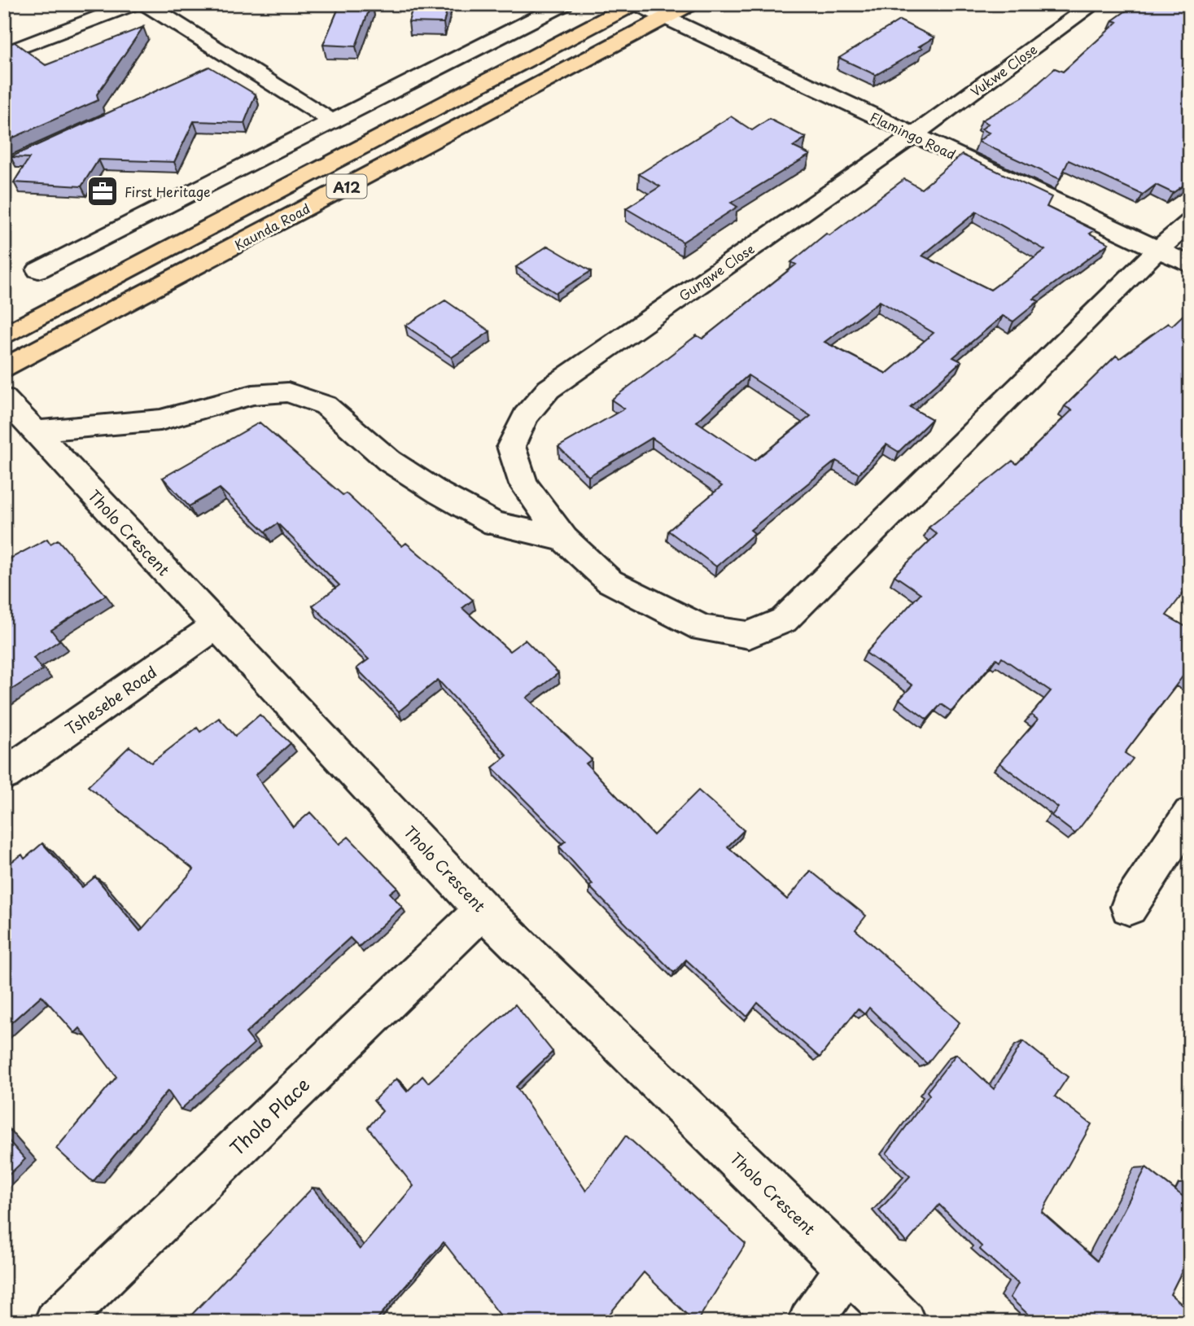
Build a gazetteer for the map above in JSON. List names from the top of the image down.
{
  "streets": {
    "main road": ["A12", "Kaunda Road"],
    "street": [
      "Vukwe Close",
      "Flamingo Road",
      "Gungwe Close",
      "Tholo Crescent",
      "Tshesebe Road",
      "Tholo Place"
    ]
  },
  "crossings": [
    ["Vukwe Close", "Flamingo Road"],
    ["Vukwe Close", "Gungwe Close"],
    ["Flamingo Road", "A12"],
    ["Flamingo Road", "Kaunda Road"],
    ["Flamingo Road", "Gungwe Close"],
    ["Tholo Crescent", "Tshesebe Road"],
    ["Tholo Crescent", "Tholo Place"]
  ],
  "places": {
    "office": ["First Heritage"]
  }
}
